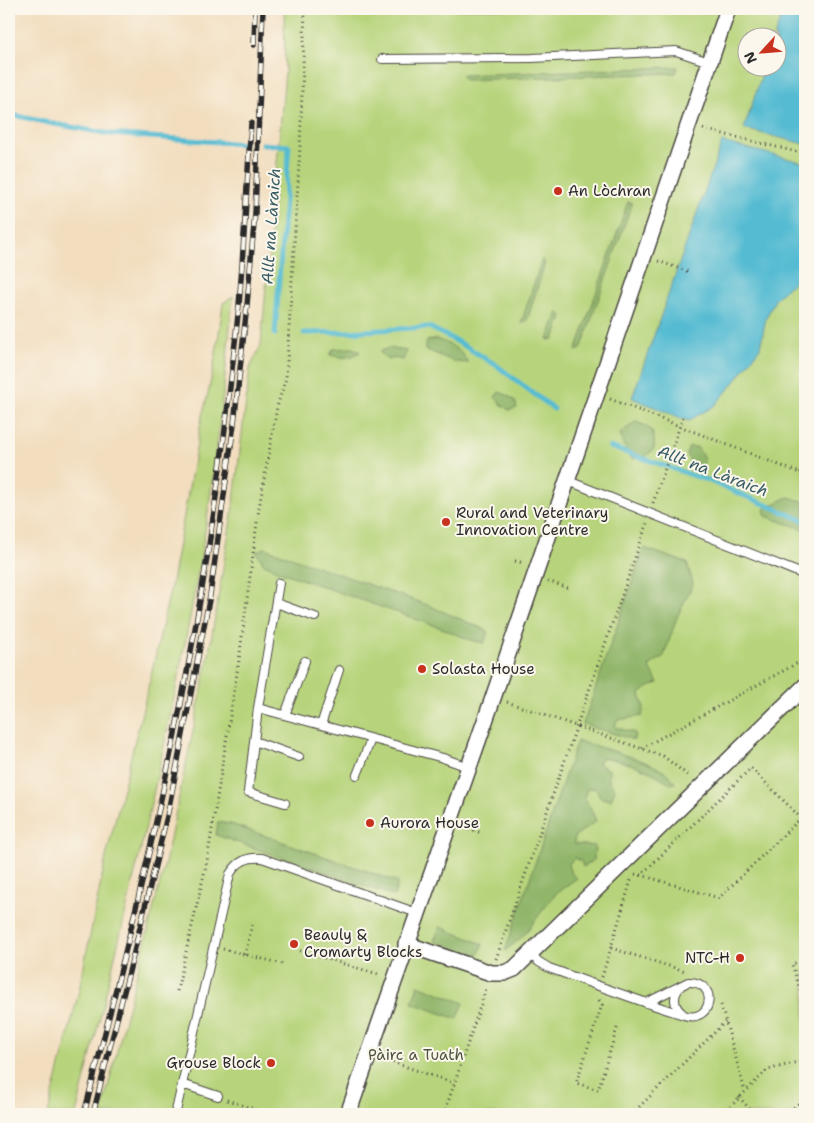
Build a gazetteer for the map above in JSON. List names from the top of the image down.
{
  "water": ["Allt na Làraich"],
  "parks": ["Pàirc a Tuath"],
  "places": [
    "An Lòchran",
    "Rural and Veterinary Innovation Centre",
    "Solasta House",
    "Aurora House",
    "Beauly & Cromarty Blocks",
    "NTC-H",
    "Grouse Block"
  ],
  "north": "bottom left"
}
